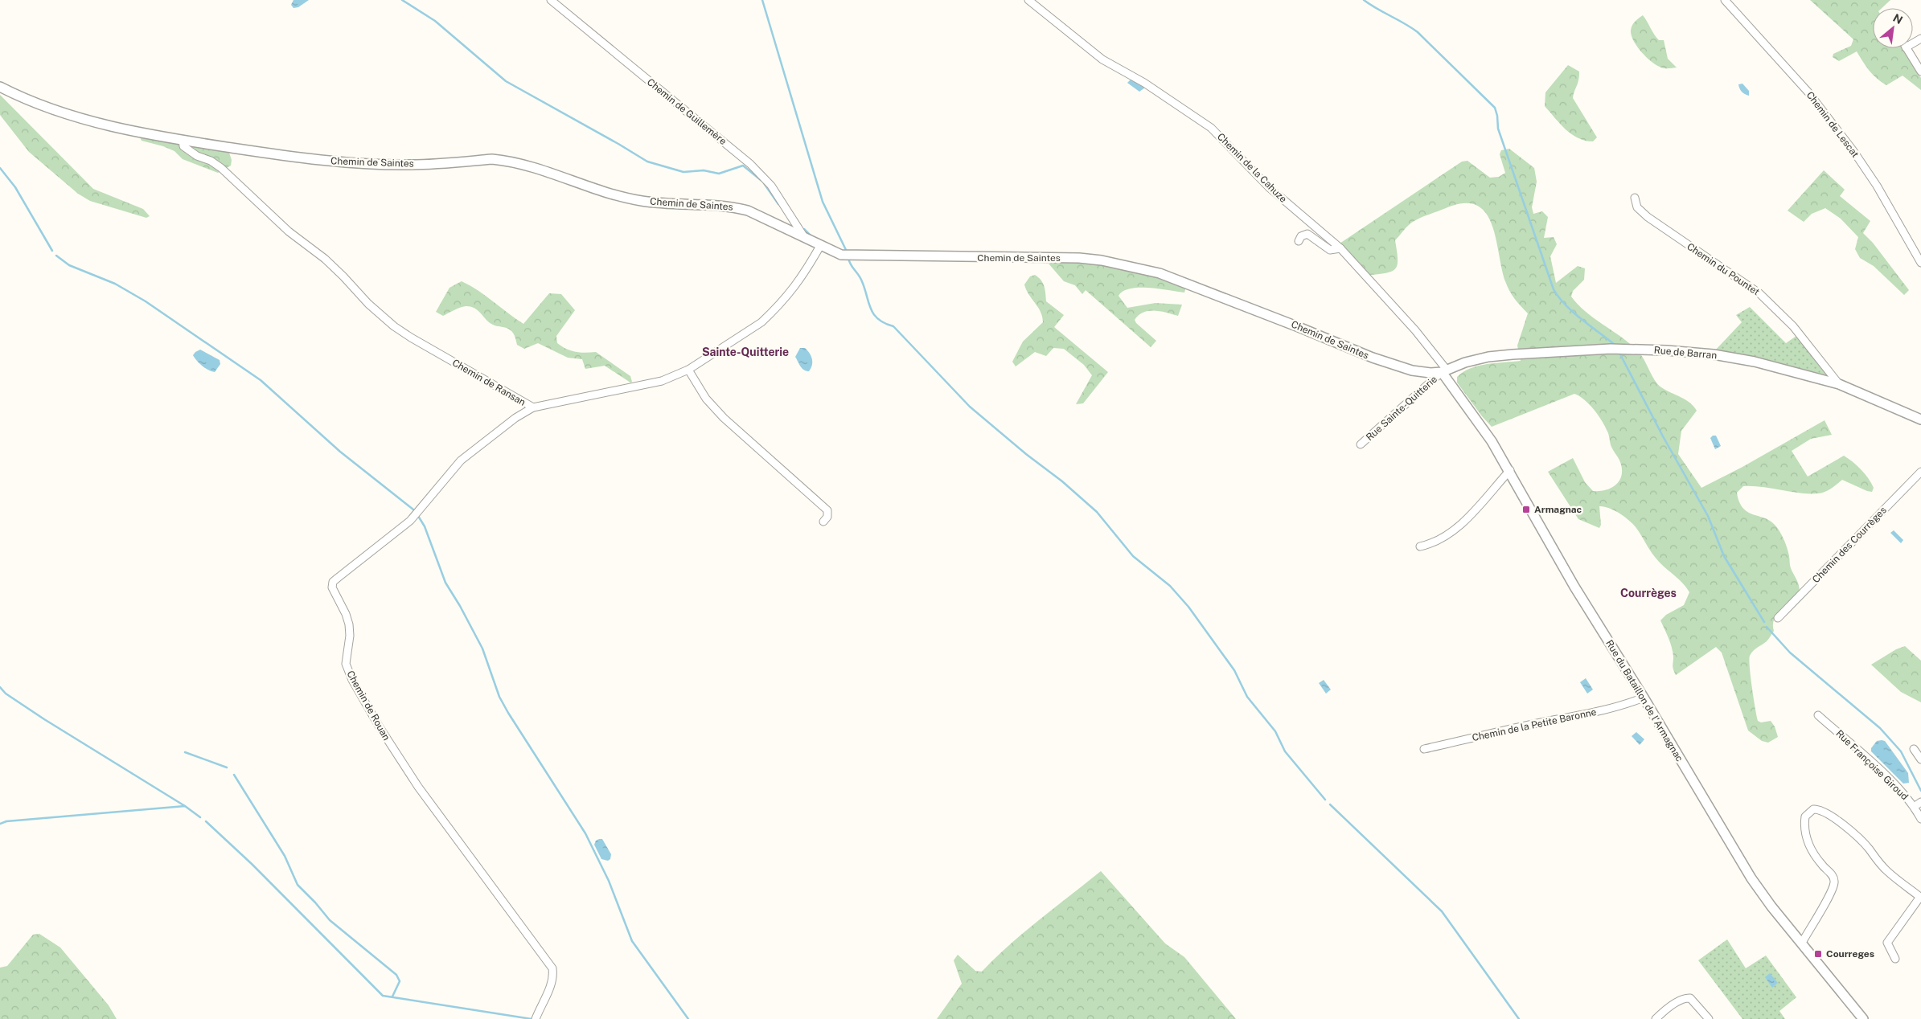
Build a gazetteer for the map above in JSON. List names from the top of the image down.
{
  "streets": {
    "street": [
      "Chemin de Guillemère",
      "Chemin de Lescat",
      "Chemin de Saintes",
      "Chemin de la Cahuze",
      "Chemin du Pountet",
      "Rue de Barran",
      "Chemin de Ransan",
      "Rue Sainte-Quitterie",
      "Chemin des Courrèges",
      "Rue du Bataillon de l'Armagnac",
      "Chemin de Rouan",
      "Chemin de la Petite Baronne",
      "Rue Françoise Giroud"
    ]
  },
  "crossings": [
    ["Chemin de Guillemère", "Chemin de Saintes"],
    ["Chemin de Saintes", "Chemin de la Cahuze"],
    ["Chemin de Saintes", "Rue de Barran"],
    ["Chemin de Saintes", "Chemin de Ransan"],
    ["Chemin de Saintes", "Rue Sainte-Quitterie"],
    ["Chemin de Saintes", "Rue du Bataillon de l'Armagnac"],
    ["Chemin de la Cahuze", "Rue de Barran"],
    ["Chemin de la Cahuze", "Rue Sainte-Quitterie"],
    ["Chemin de la Cahuze", "Rue du Bataillon de l'Armagnac"],
    ["Chemin du Pountet", "Rue de Barran"],
    ["Rue de Barran", "Rue Sainte-Quitterie"],
    ["Rue de Barran", "Rue du Bataillon de l'Armagnac"],
    ["Chemin de Ransan", "Chemin de Rouan"],
    ["Rue Sainte-Quitterie", "Rue du Bataillon de l'Armagnac"],
    ["Rue du Bataillon de l'Armagnac", "Chemin de la Petite Baronne"]
  ],
  "districts": ["Sainte-Quitterie", "Courrèges"],
  "places": {
    "transit": ["Armagnac", "Courreges"]
  },
  "north": "top right"
}
